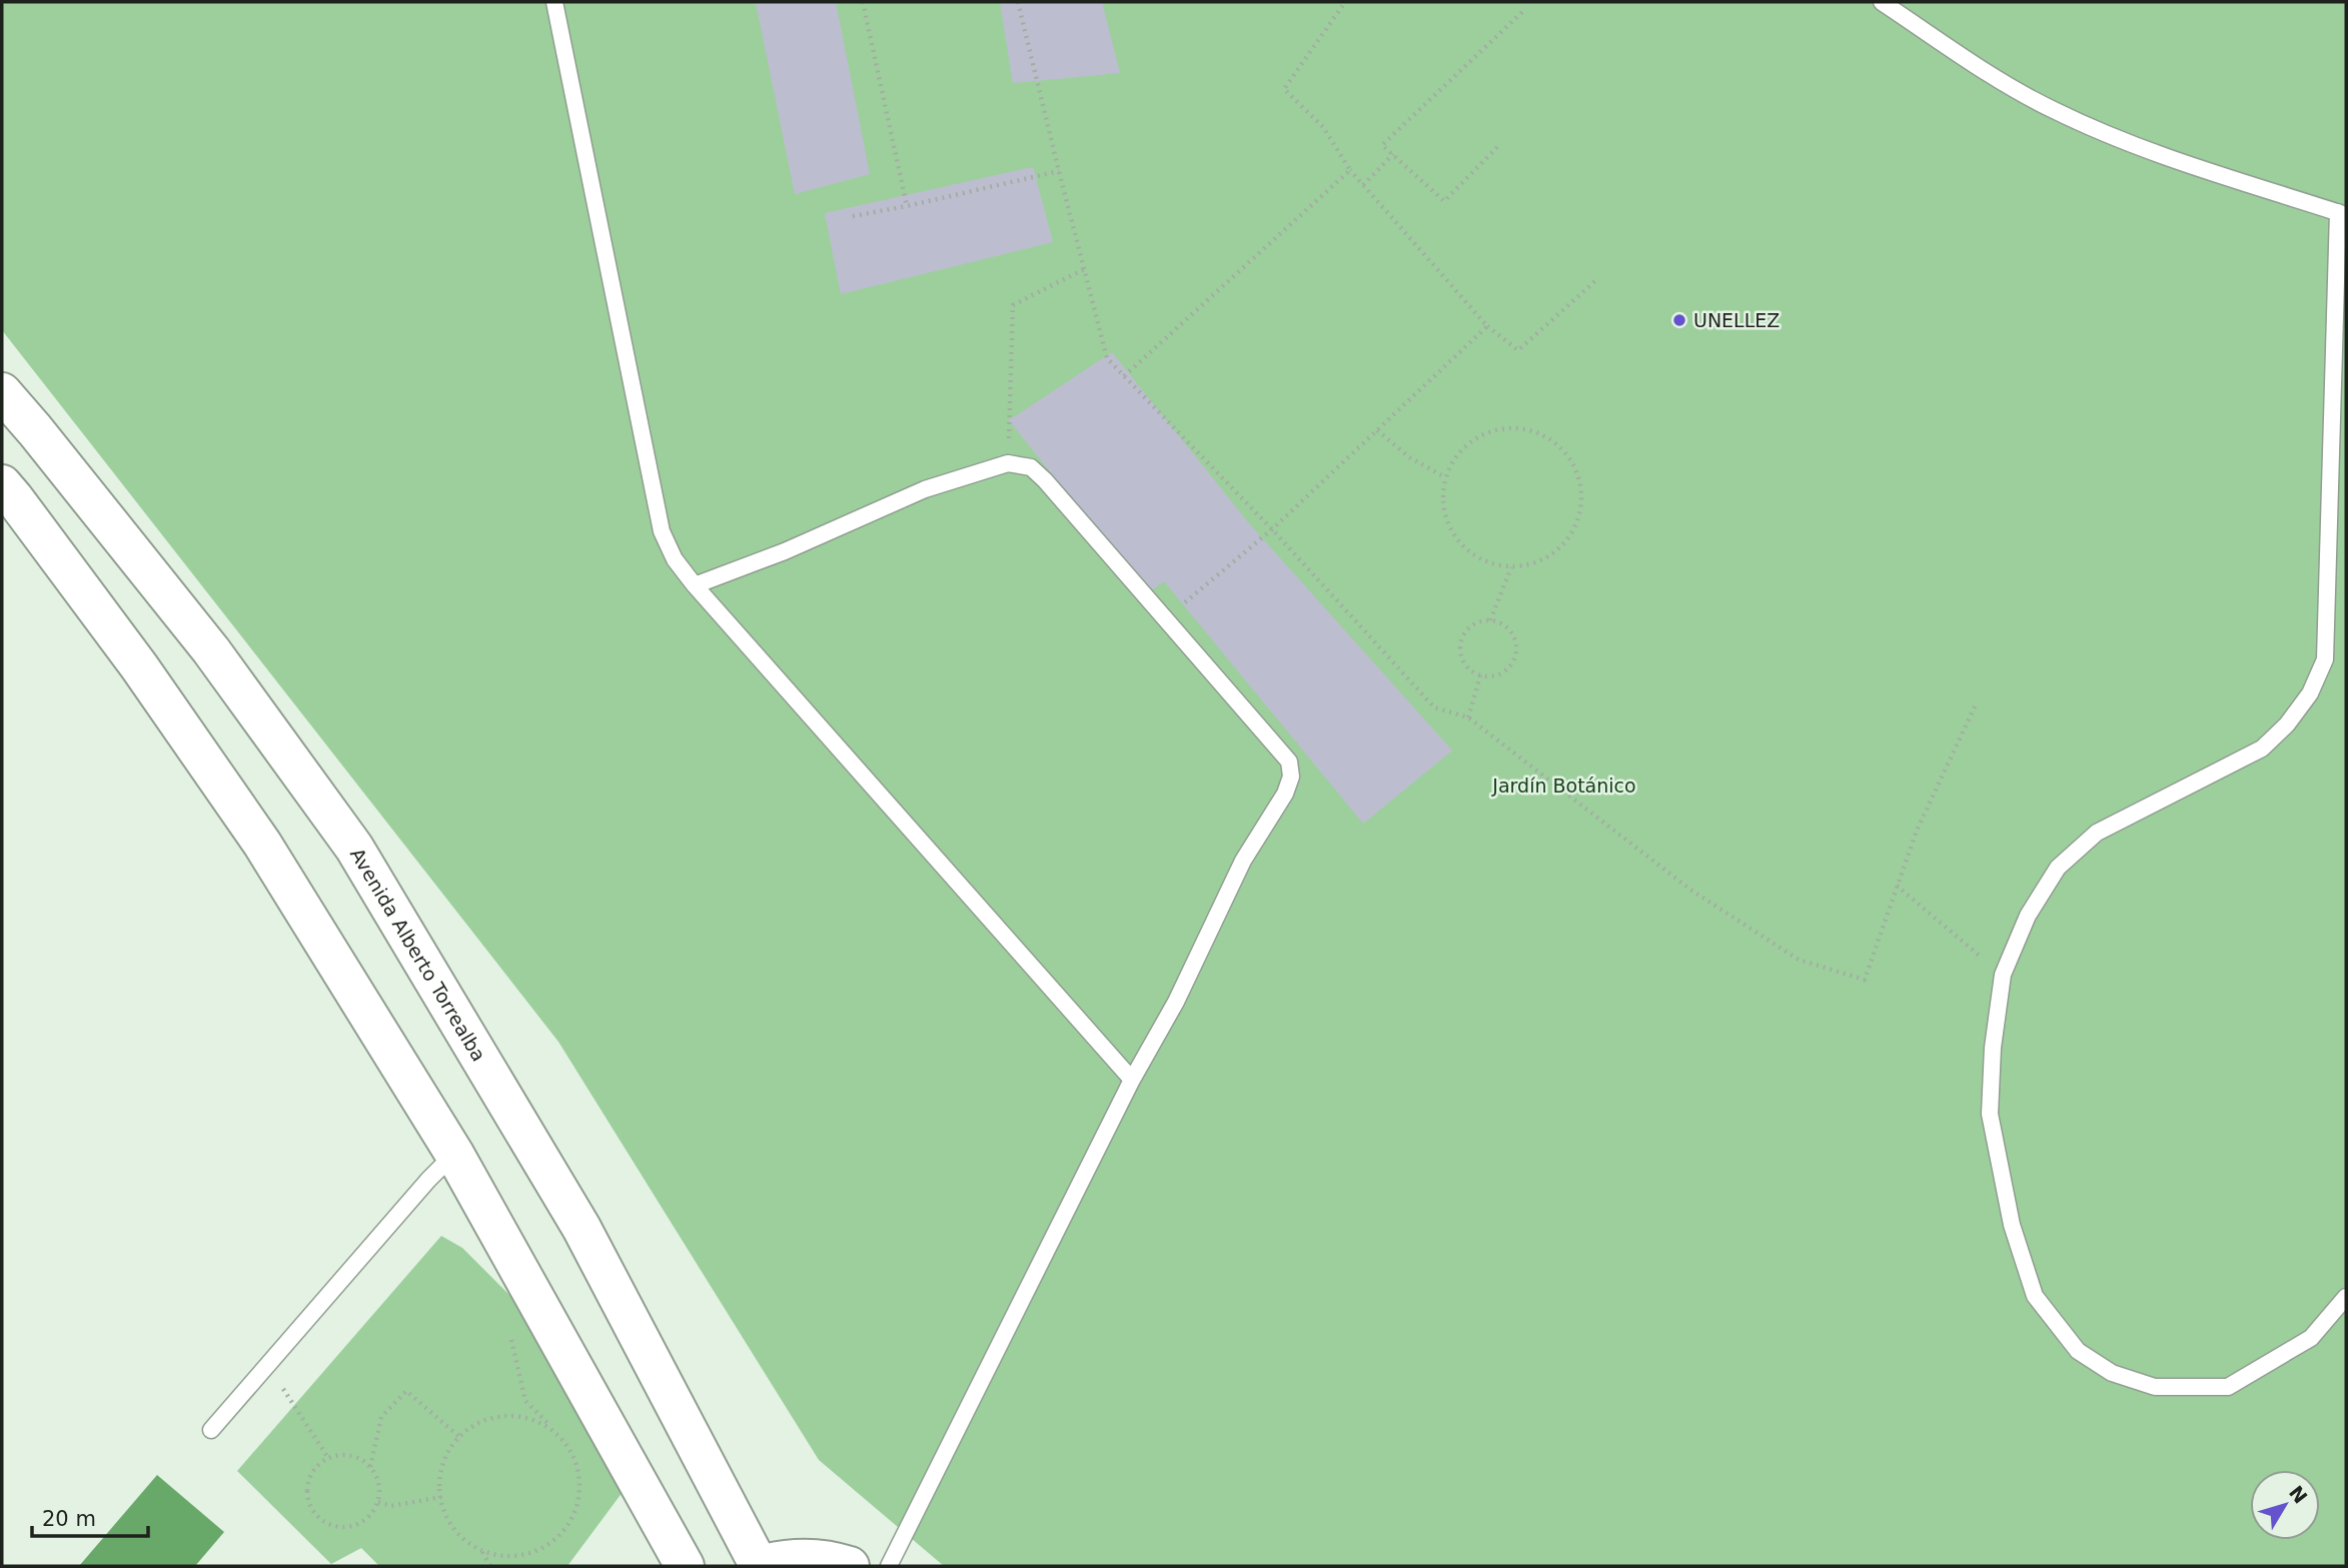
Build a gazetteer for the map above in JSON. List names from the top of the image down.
{
  "streets": {
    "main road": ["Avenida Alberto Torrealba"]
  },
  "parks": ["Jardín Botánico"],
  "places": ["UNELLEZ"],
  "scale_bar": "20 m",
  "north": "top right"
}
